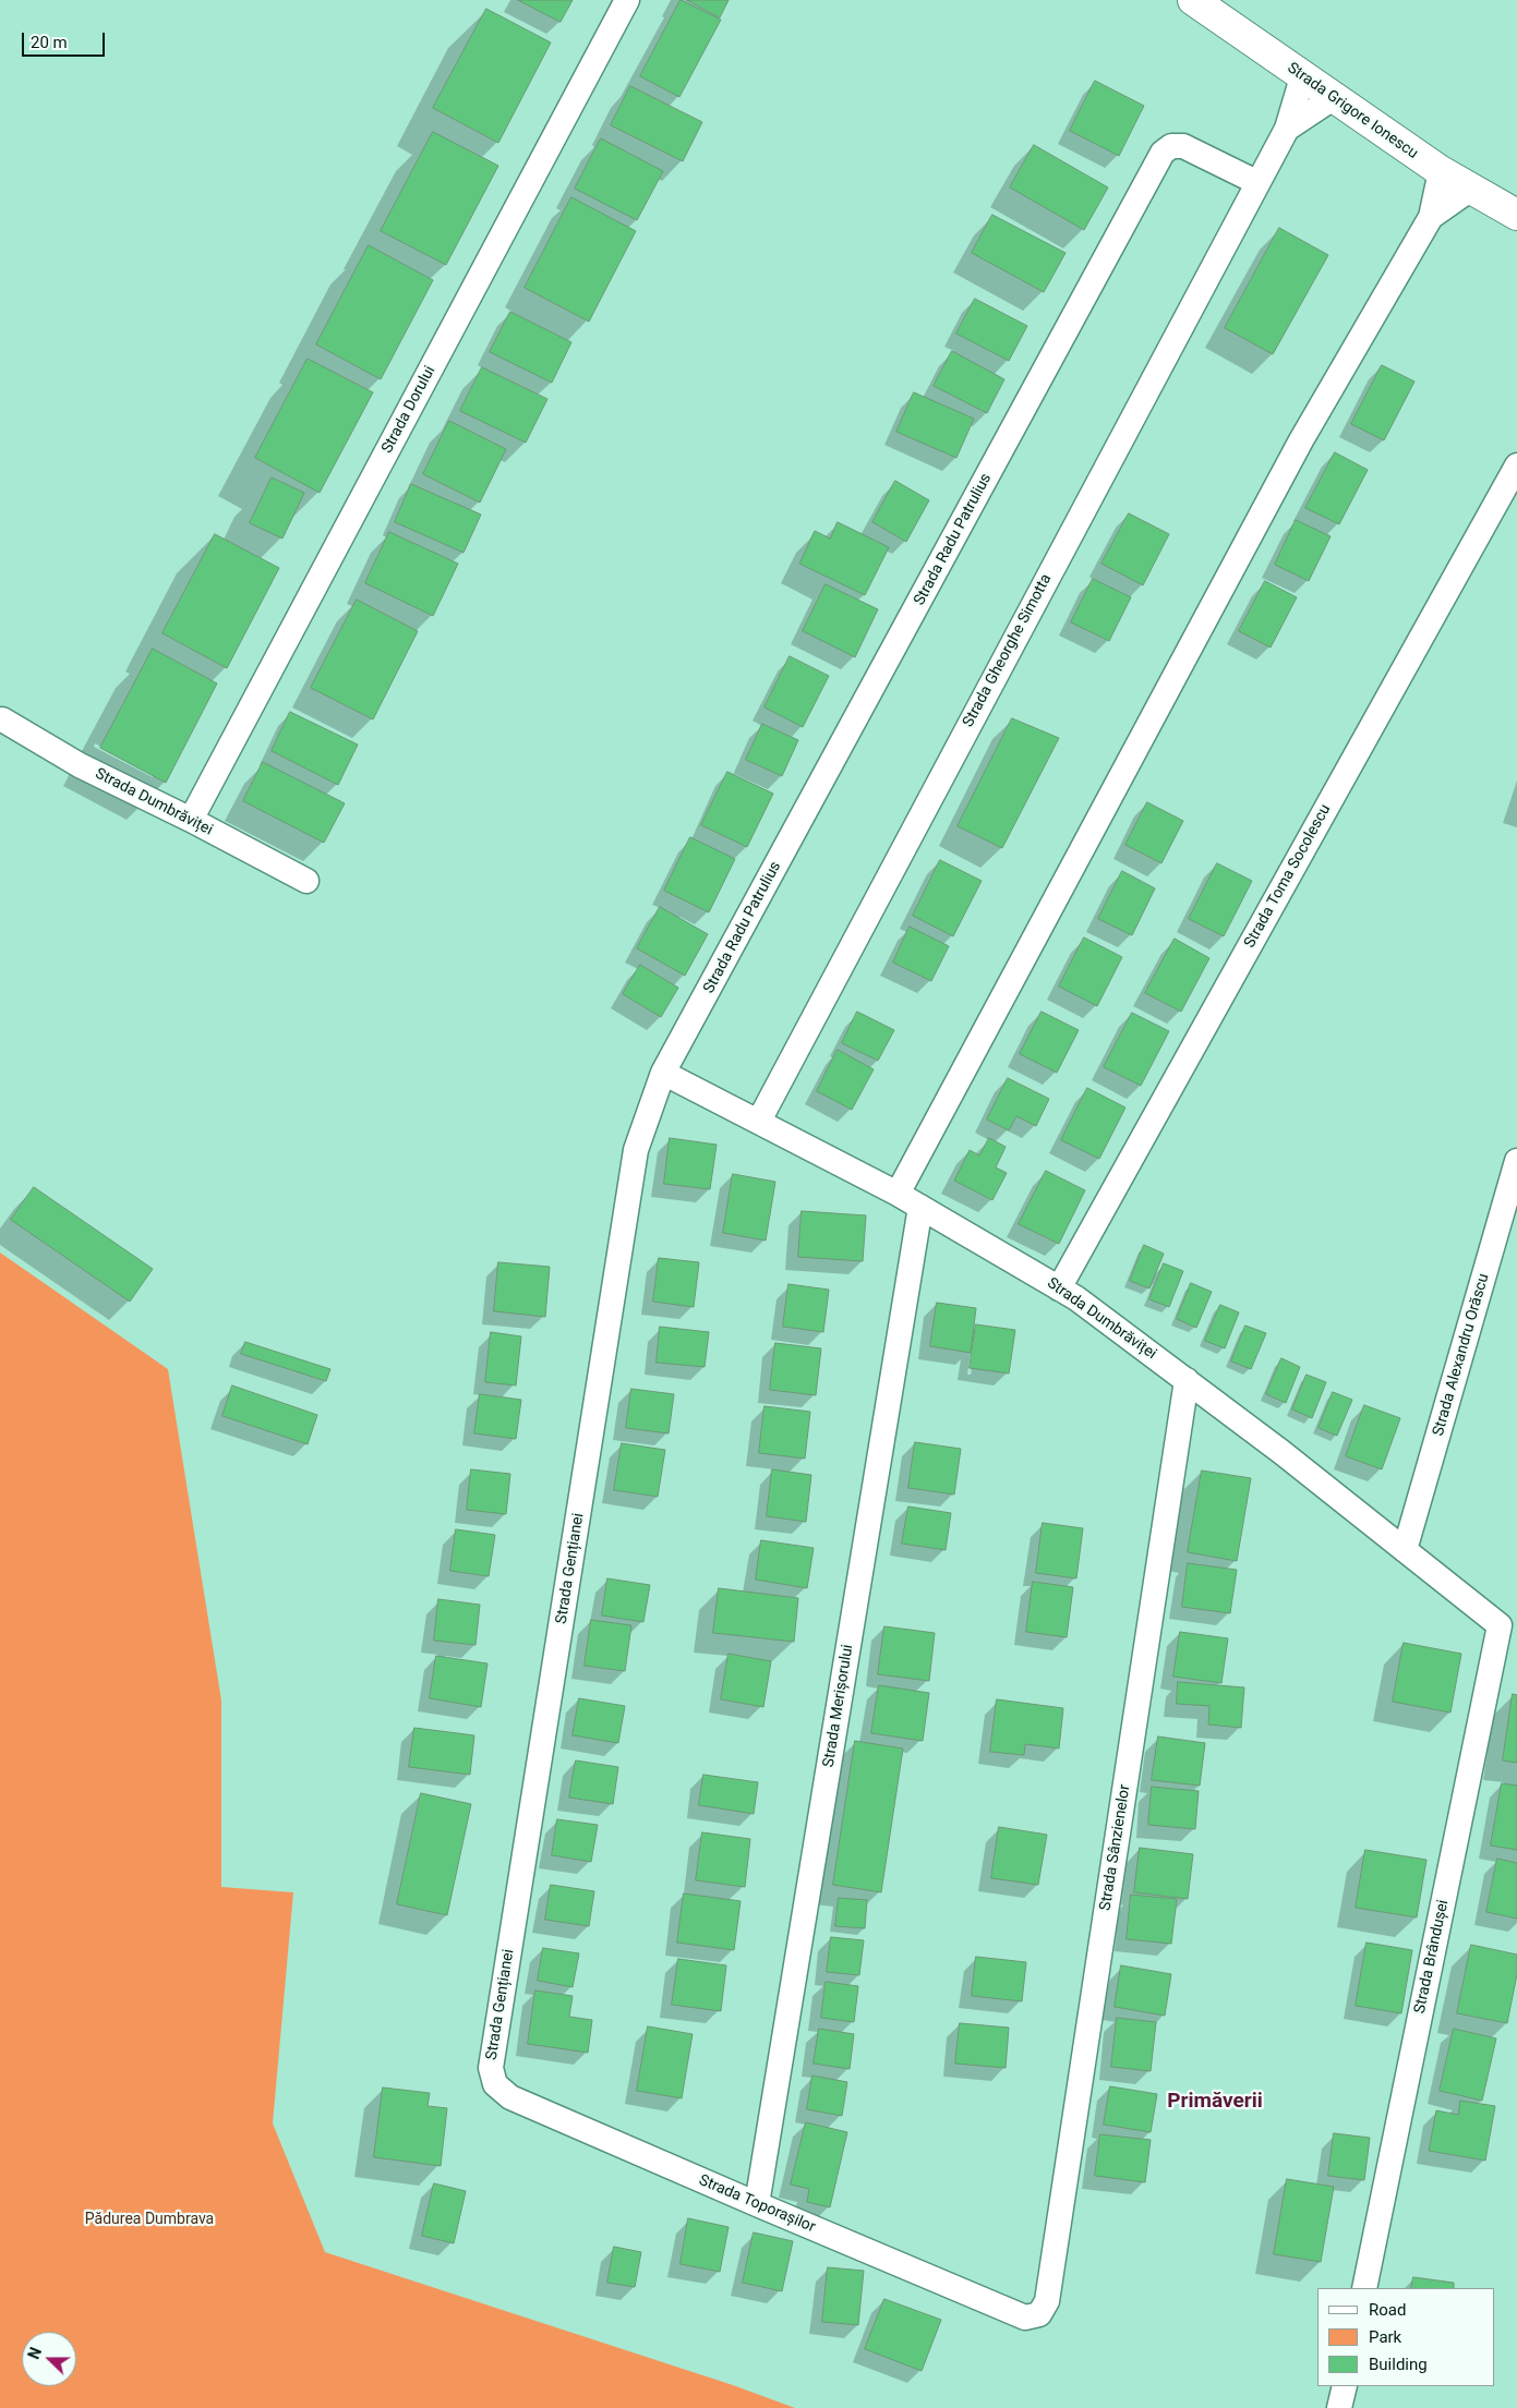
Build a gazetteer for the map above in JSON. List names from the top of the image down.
{
  "streets": {
    "main road": ["Strada Grigore Ionescu"],
    "street": [
      "Strada Dorului",
      "Strada Radu Patrulius",
      "Strada Gheorghe Simotta",
      "Strada Dumbrăviței",
      "Strada Toma Socolescu",
      "Strada Alexandru Orăscu",
      "Strada Gențianei",
      "Strada Merișorului",
      "Strada Sânzienelor",
      "Strada Brândușei",
      "Strada Toporașilor"
    ]
  },
  "crossings": [
    ["Strada Dorului", "Strada Dumbrăviței"],
    ["Strada Radu Patrulius", "Strada Gheorghe Simotta"],
    ["Strada Radu Patrulius", "Strada Dumbrăviței"],
    ["Strada Radu Patrulius", "Strada Gențianei"],
    ["Strada Gheorghe Simotta", "Strada Dumbrăviței"],
    ["Strada Dumbrăviței", "Strada Toma Socolescu"],
    ["Strada Dumbrăviței", "Strada Alexandru Orăscu"],
    ["Strada Dumbrăviței", "Strada Gențianei"],
    ["Strada Dumbrăviței", "Strada Merișorului"],
    ["Strada Dumbrăviței", "Strada Sânzienelor"],
    ["Strada Dumbrăviței", "Strada Brândușei"],
    ["Strada Gențianei", "Strada Toporașilor"],
    ["Strada Merișorului", "Strada Toporașilor"],
    ["Strada Sânzienelor", "Strada Toporașilor"]
  ],
  "districts": ["Primăverii"],
  "parks": ["Pădurea Dumbrava"],
  "legend": ["Road", "Park", "Building"],
  "scale_bar": "20 m",
  "north": "left"
}
